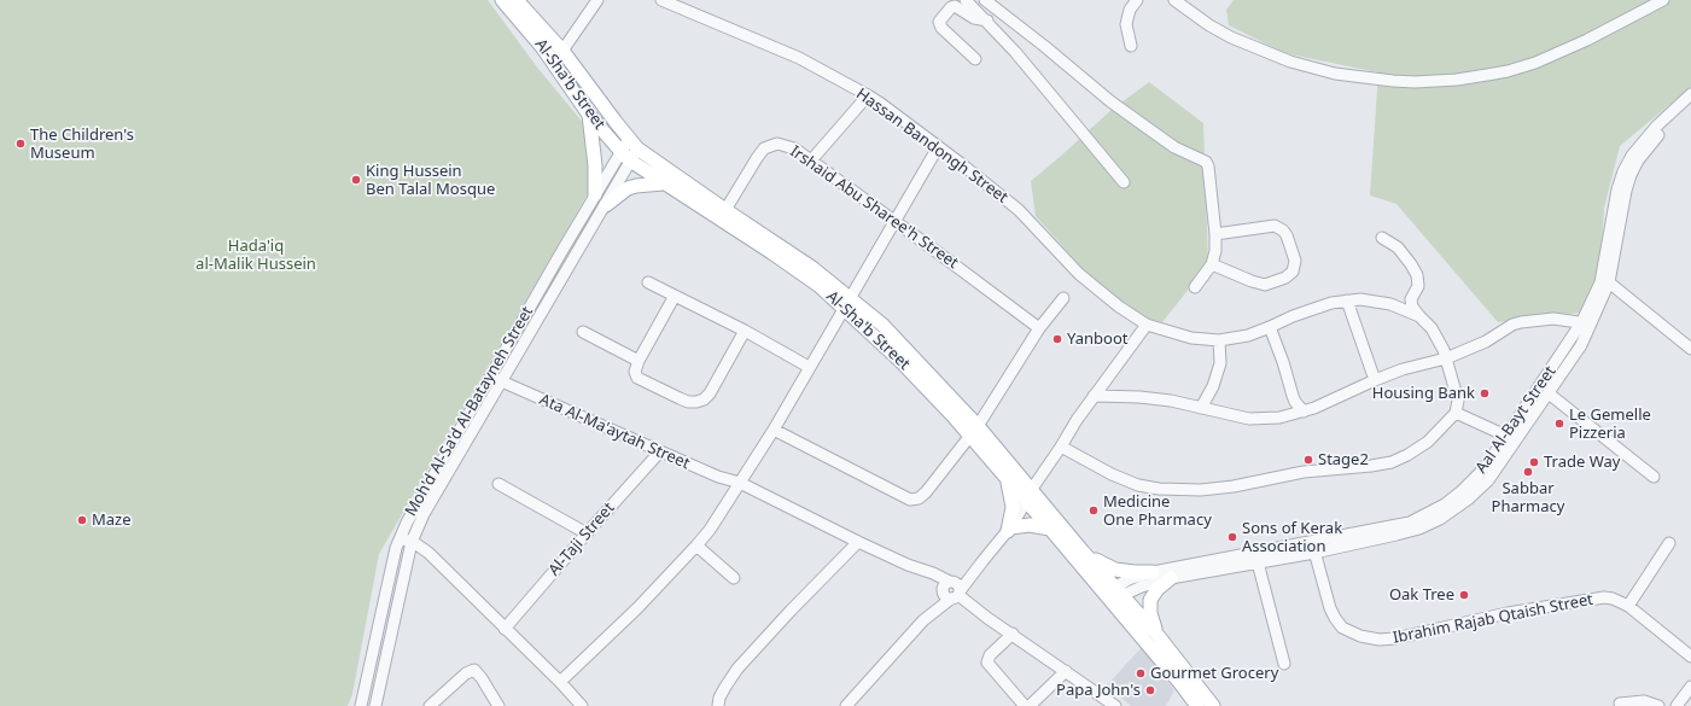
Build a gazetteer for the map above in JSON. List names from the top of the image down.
{
  "streets": {
    "main road": ["Al-Sha'b Street"],
    "street": [
      "Hassan Bandongh Street",
      "Irshaid Abu Sharee'h Street",
      "Moh'd Al-Sa'd Al-Batayneh Street",
      "Aal Al-Bayt Street",
      "Ata Al-Ma'aytah Street",
      "Al-Taji Street",
      "Ibrahim Rajab Qtaish Street"
    ]
  },
  "crossings": [
    ["Al-Sha'b Street", "Irshaid Abu Sharee'h Street"],
    ["Al-Sha'b Street", "Moh'd Al-Sa'd Al-Batayneh Street"],
    ["Al-Sha'b Street", "Aal Al-Bayt Street"],
    ["Moh'd Al-Sa'd Al-Batayneh Street", "Ata Al-Ma'aytah Street"],
    ["Aal Al-Bayt Street", "Ibrahim Rajab Qtaish Street"],
    ["Ata Al-Ma'aytah Street", "Al-Taji Street"]
  ],
  "parks": ["Hada'iq al-Malik Hussein"],
  "places": [
    "The Children's Museum",
    "King Hussein Ben Talal Mosque",
    "Yanboot",
    "Housing Bank",
    "Le Gemelle Pizzeria",
    "Stage2",
    "Trade Way",
    "Sabbar Pharmacy",
    "Medicine One Pharmacy",
    "Maze",
    "Sons of Kerak Association",
    "Oak Tree",
    "Gourmet Grocery",
    "Papa John's"
  ]
}
